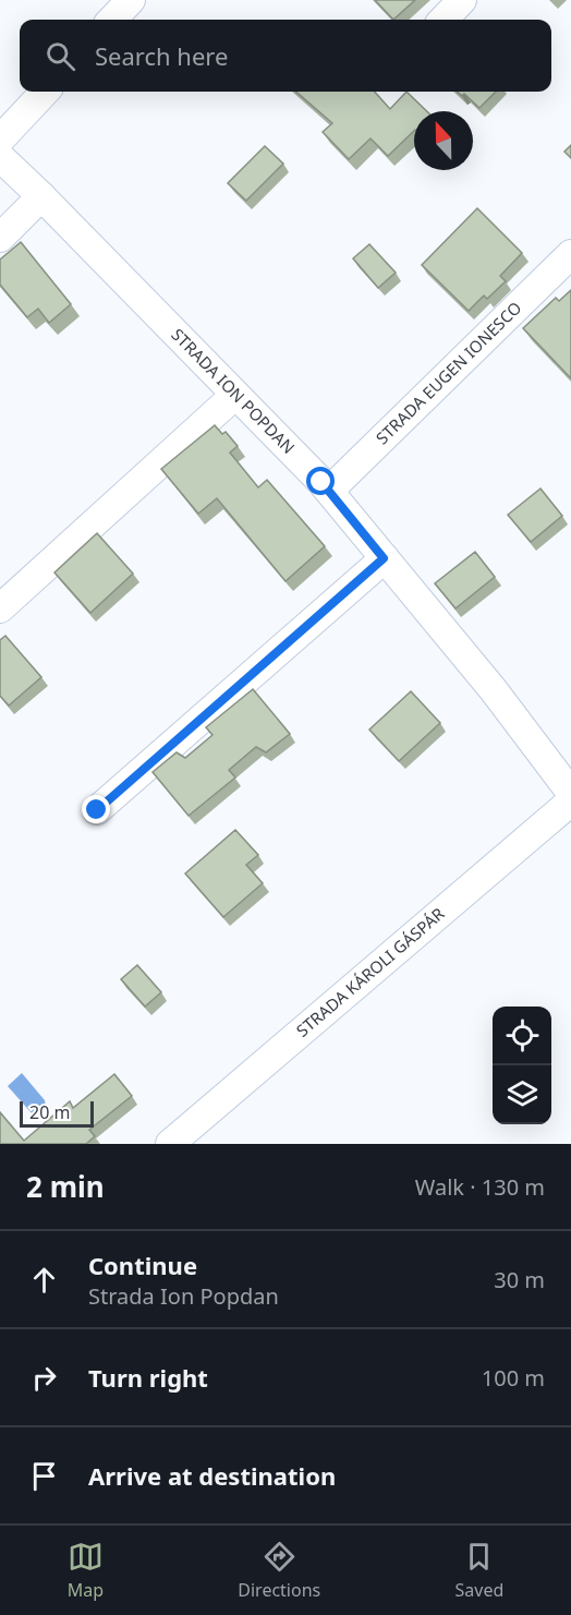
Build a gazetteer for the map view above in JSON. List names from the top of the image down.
{
  "streets": {
    "street": ["STRADA EUGEN IONESCO", "STRADA ION POPDAN", "STRADA KÁROLI GÁSPÁR"]
  },
  "crossings": [
    ["STRADA EUGEN IONESCO", "STRADA ION POPDAN"]
  ],
  "scale_bar": "20 m",
  "north": "top",
  "page": {
    "search": "Search here",
    "scale": "20 m",
    "heading": ["2 min", "Walk · 130 m"],
    "list": [
      ["Continue", "Strada Ion Popdan", "30 m"],
      ["Turn right", "100 m"],
      "Arrive at destination"
    ],
    "nav": ["Map", "Directions", "Saved"]
  }
}
